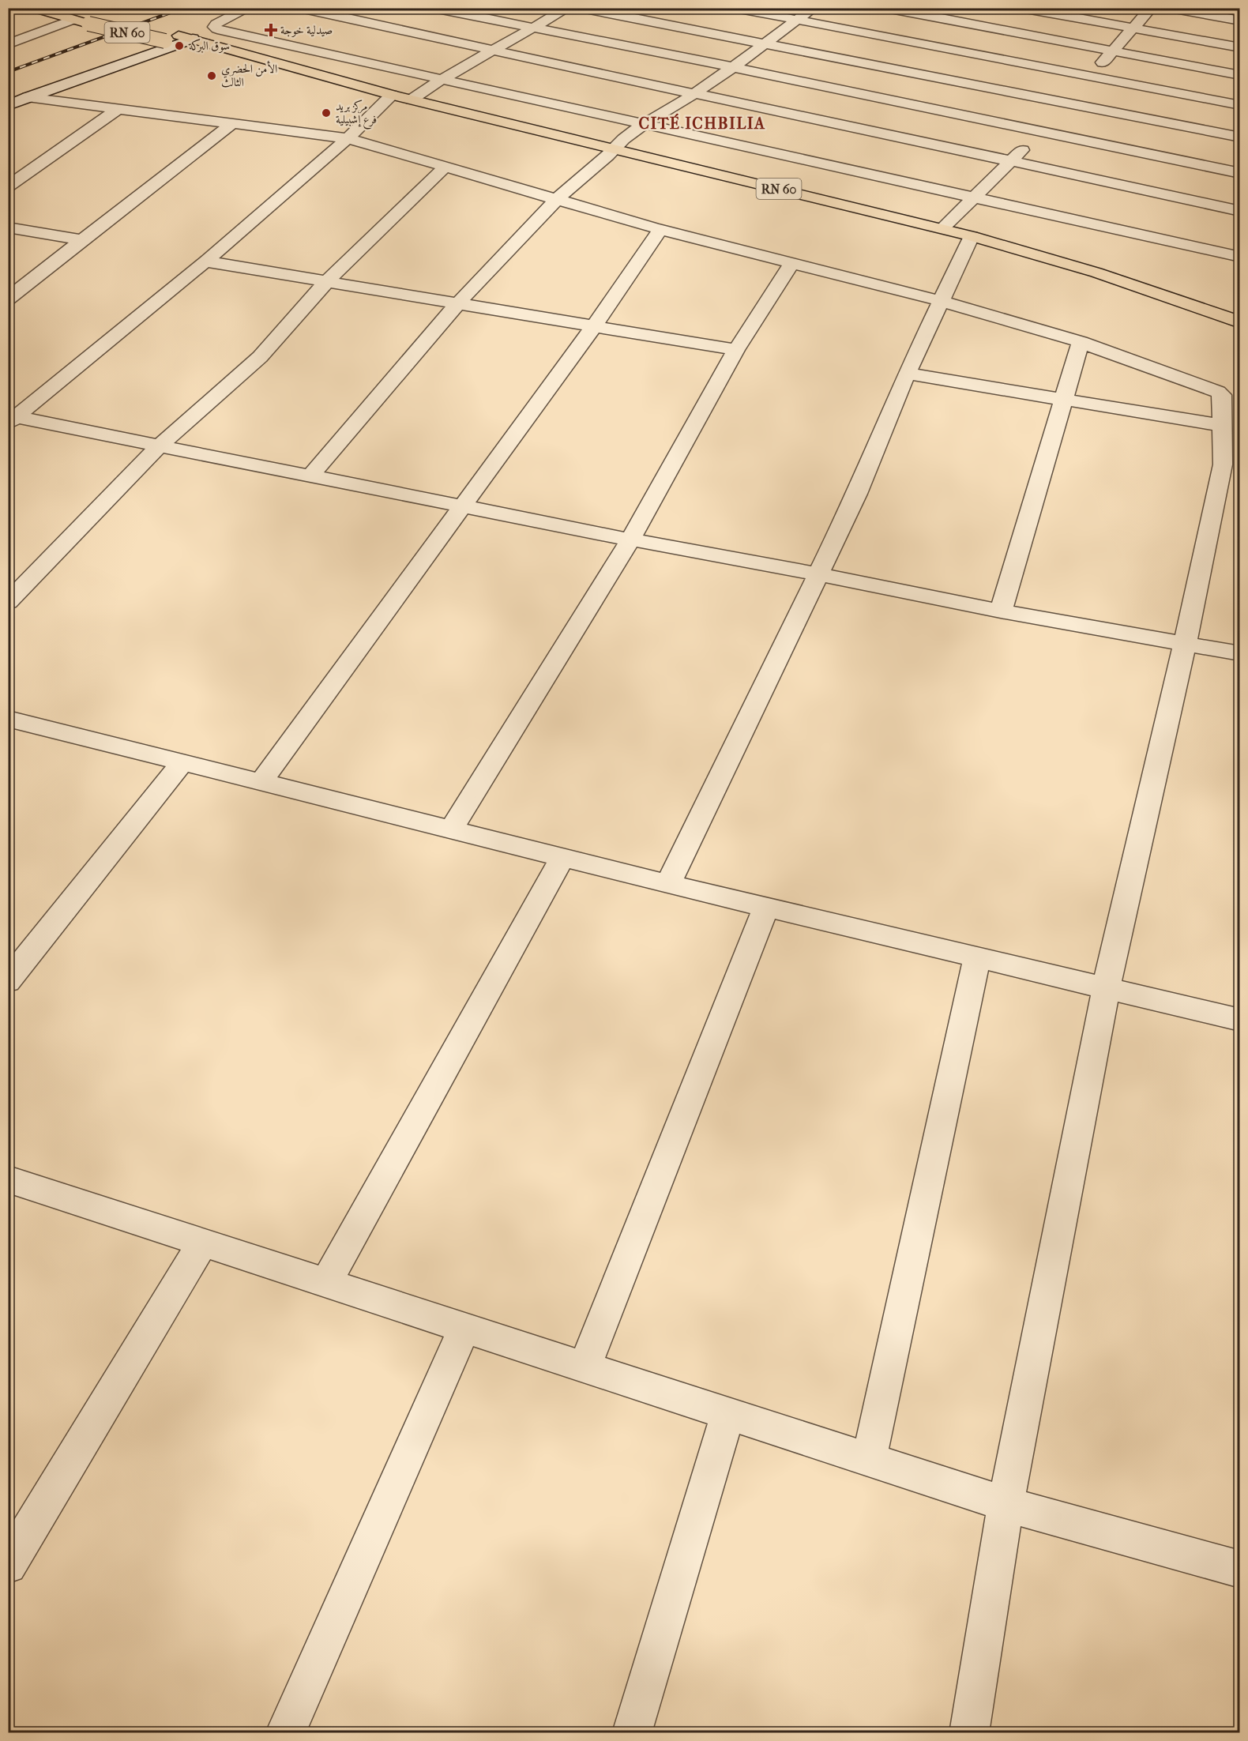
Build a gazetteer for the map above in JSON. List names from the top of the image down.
{
  "streets": {
    "main road": ["RN 60"]
  },
  "districts": ["CITÉ ICHBILIA"],
  "places": {
    "health": ["صيدلية خوجة"],
    "other": ["سوق البركة", "الأمن الحضري الثالث", "مركز بريد فرع إشبيلية"]
  }
}
